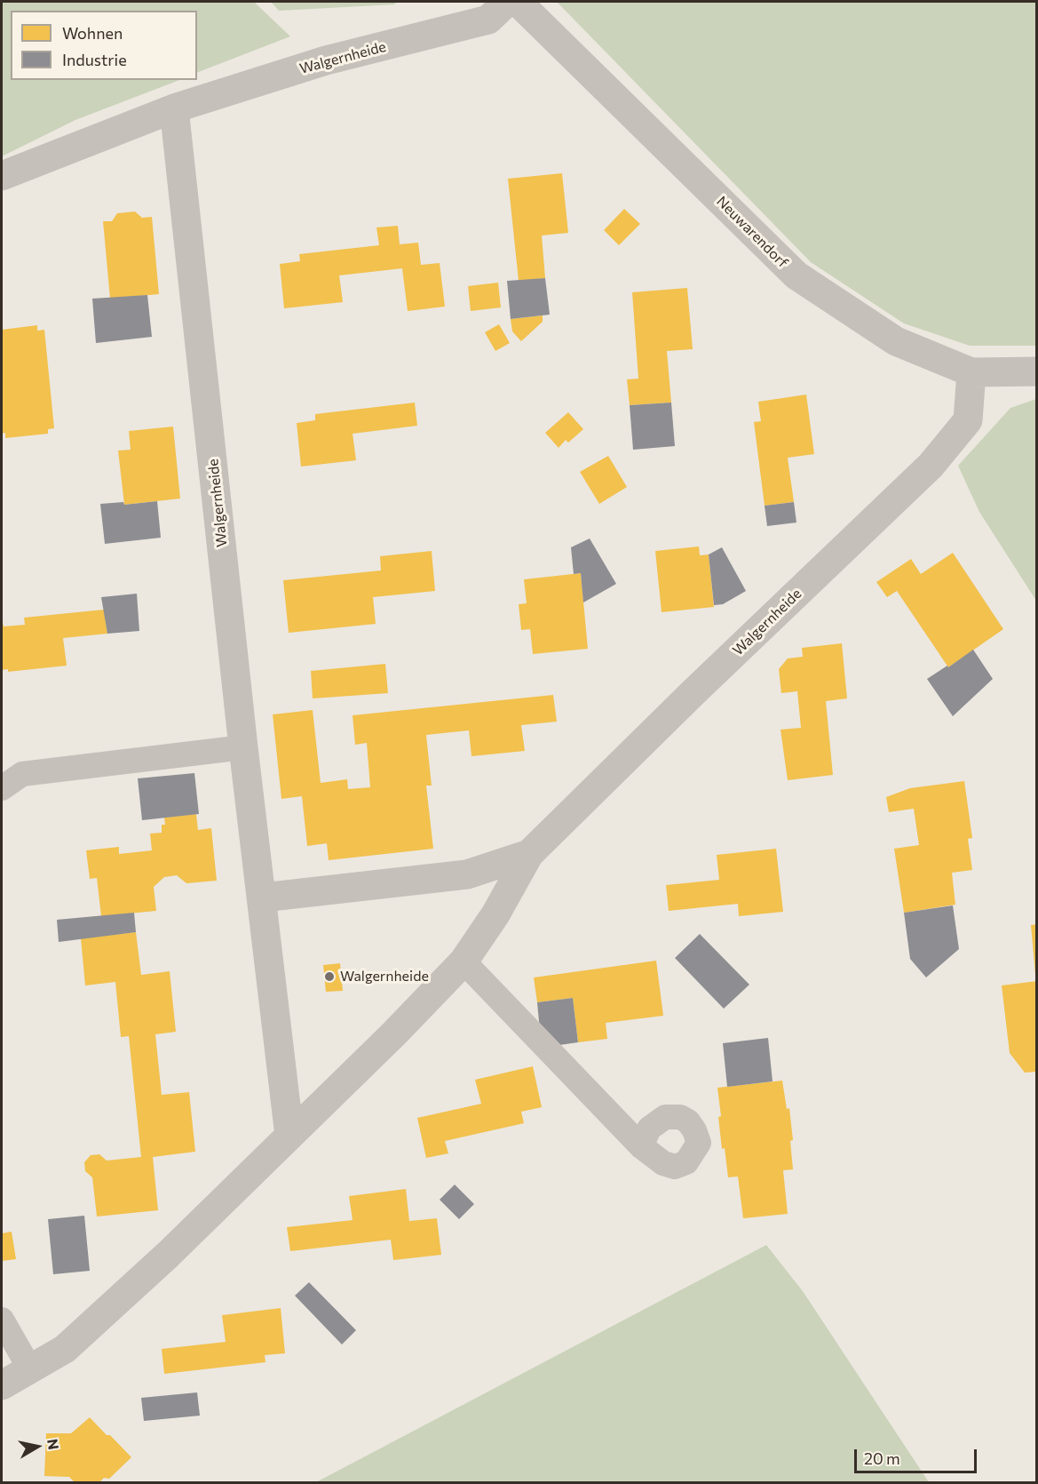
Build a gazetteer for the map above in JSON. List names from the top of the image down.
{
  "streets": {
    "street": ["Walgernheide", "Neuwarendorf"]
  },
  "crossings": [
    ["Walgernheide", "Neuwarendorf"]
  ],
  "places": ["Walgernheide"],
  "legend": ["Wohnen", "Industrie"],
  "scale_bar": "20 m",
  "north": "right"
}
